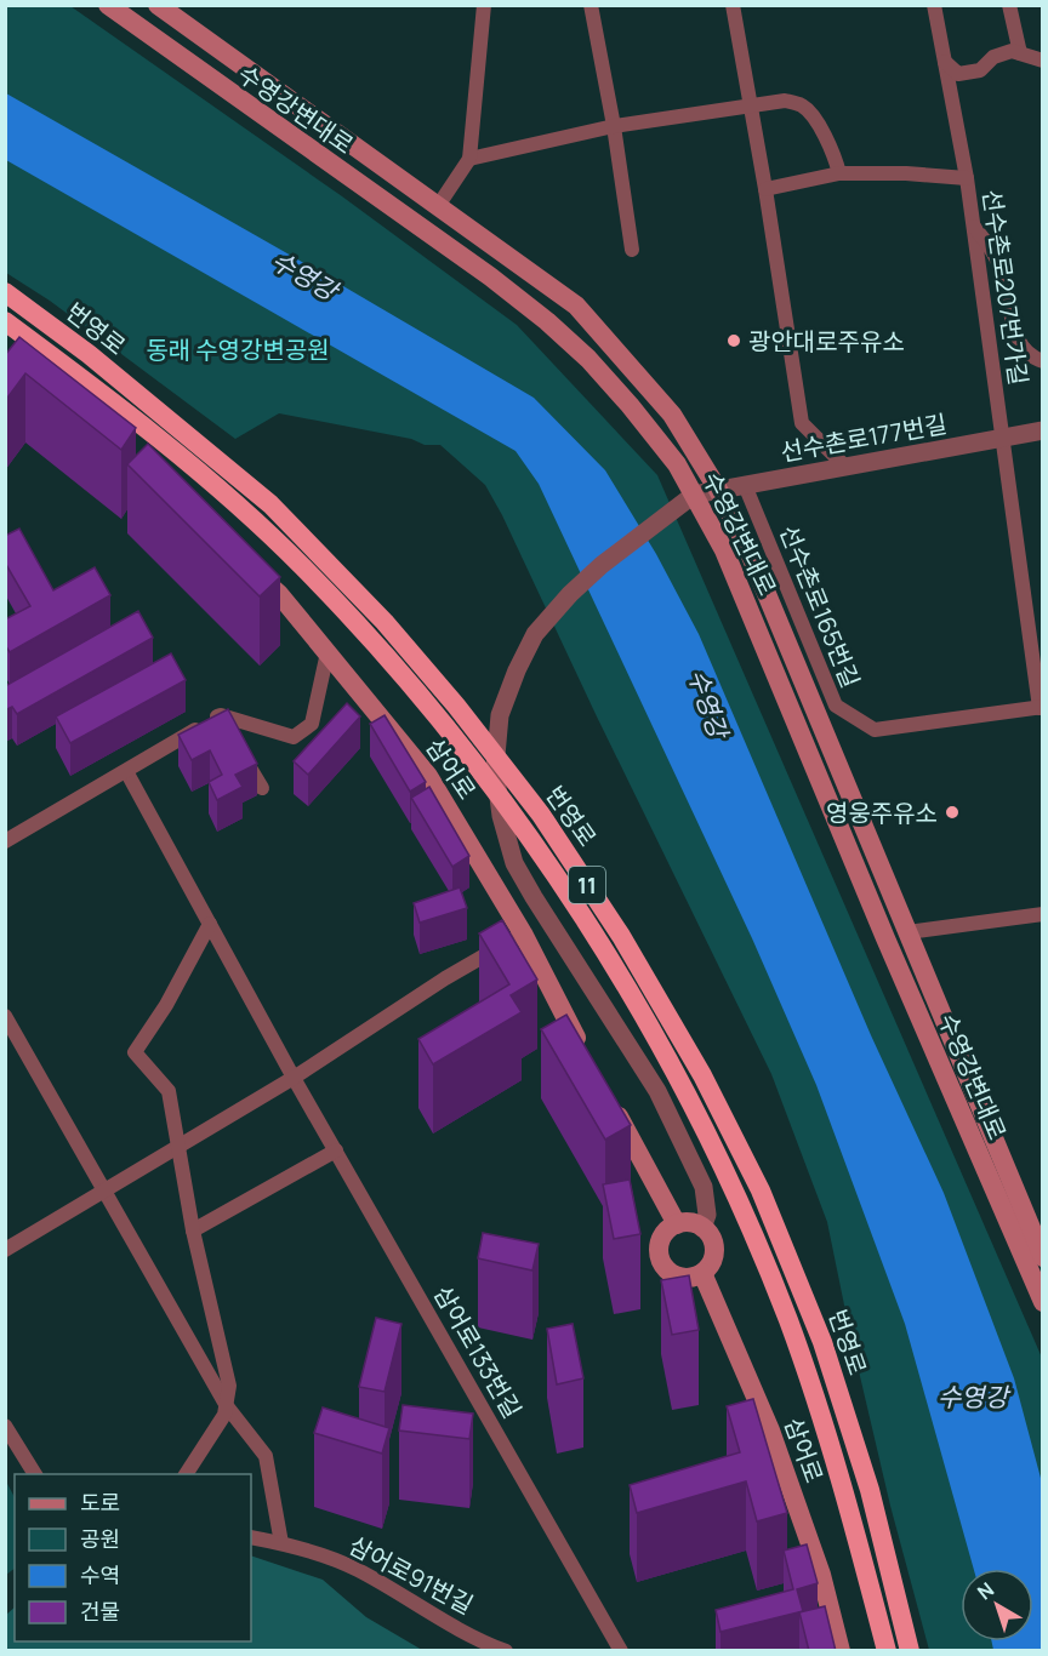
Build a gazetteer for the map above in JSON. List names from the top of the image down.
{
  "streets": {
    "highway": ["번영로", "11"],
    "main road": ["수영강변대로", "삼어로"],
    "street": [
      "선수촌로207번가길",
      "선수촌로177번길",
      "선수촌로165번길",
      "삼어로133번길",
      "삼어로91번길"
    ]
  },
  "crossings": [
    ["수영강변대로", "선수촌로177번길"],
    ["선수촌로207번가길", "선수촌로177번길"],
    ["선수촌로207번가길", "선수촌로165번길"],
    ["선수촌로177번길", "선수촌로165번길"]
  ],
  "water": ["수영강"],
  "parks": ["동래 수영강변공원"],
  "places": ["광안대로주유소", "영웅주유소"],
  "legend": [
    "도로",
    "공원",
    "수역",
    "건물"
  ],
  "north": "top left"
}
